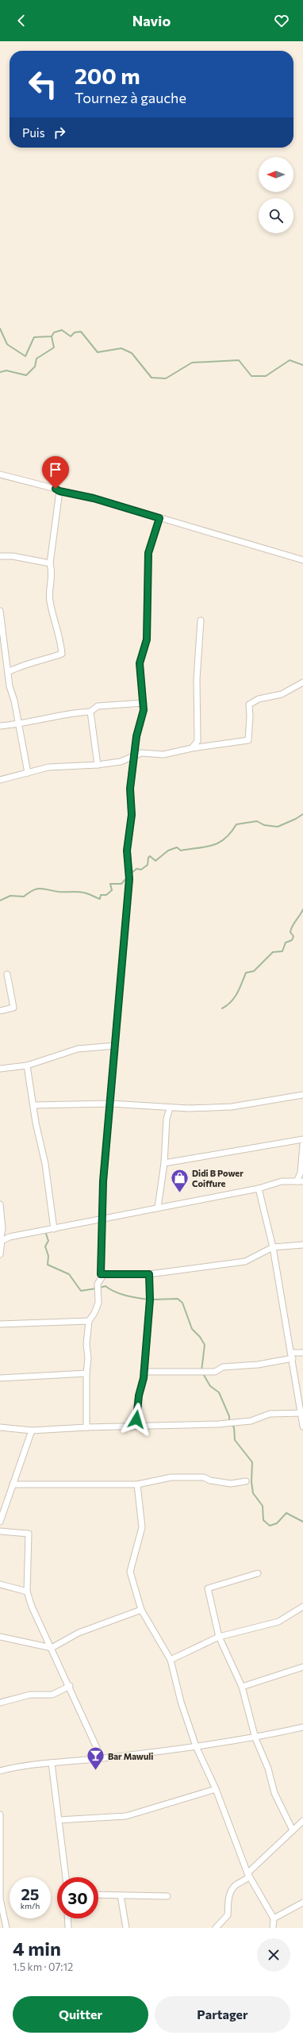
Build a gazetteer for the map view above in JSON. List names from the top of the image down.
{
  "places": {
    "shop": ["Didi B Power Coiffure"],
    "bar": ["Bar Mawuli"]
  },
  "north": "left",
  "page": {
    "header": "Navio",
    "turn": ["200 m", "Tournez à gauche"],
    "then": "Puis",
    "speed": "25 km/h",
    "limit": "30",
    "heading": ["4 min", "1.5 km · 07:12"],
    "buttons": ["Quitter", "Partager"]
  }
}
